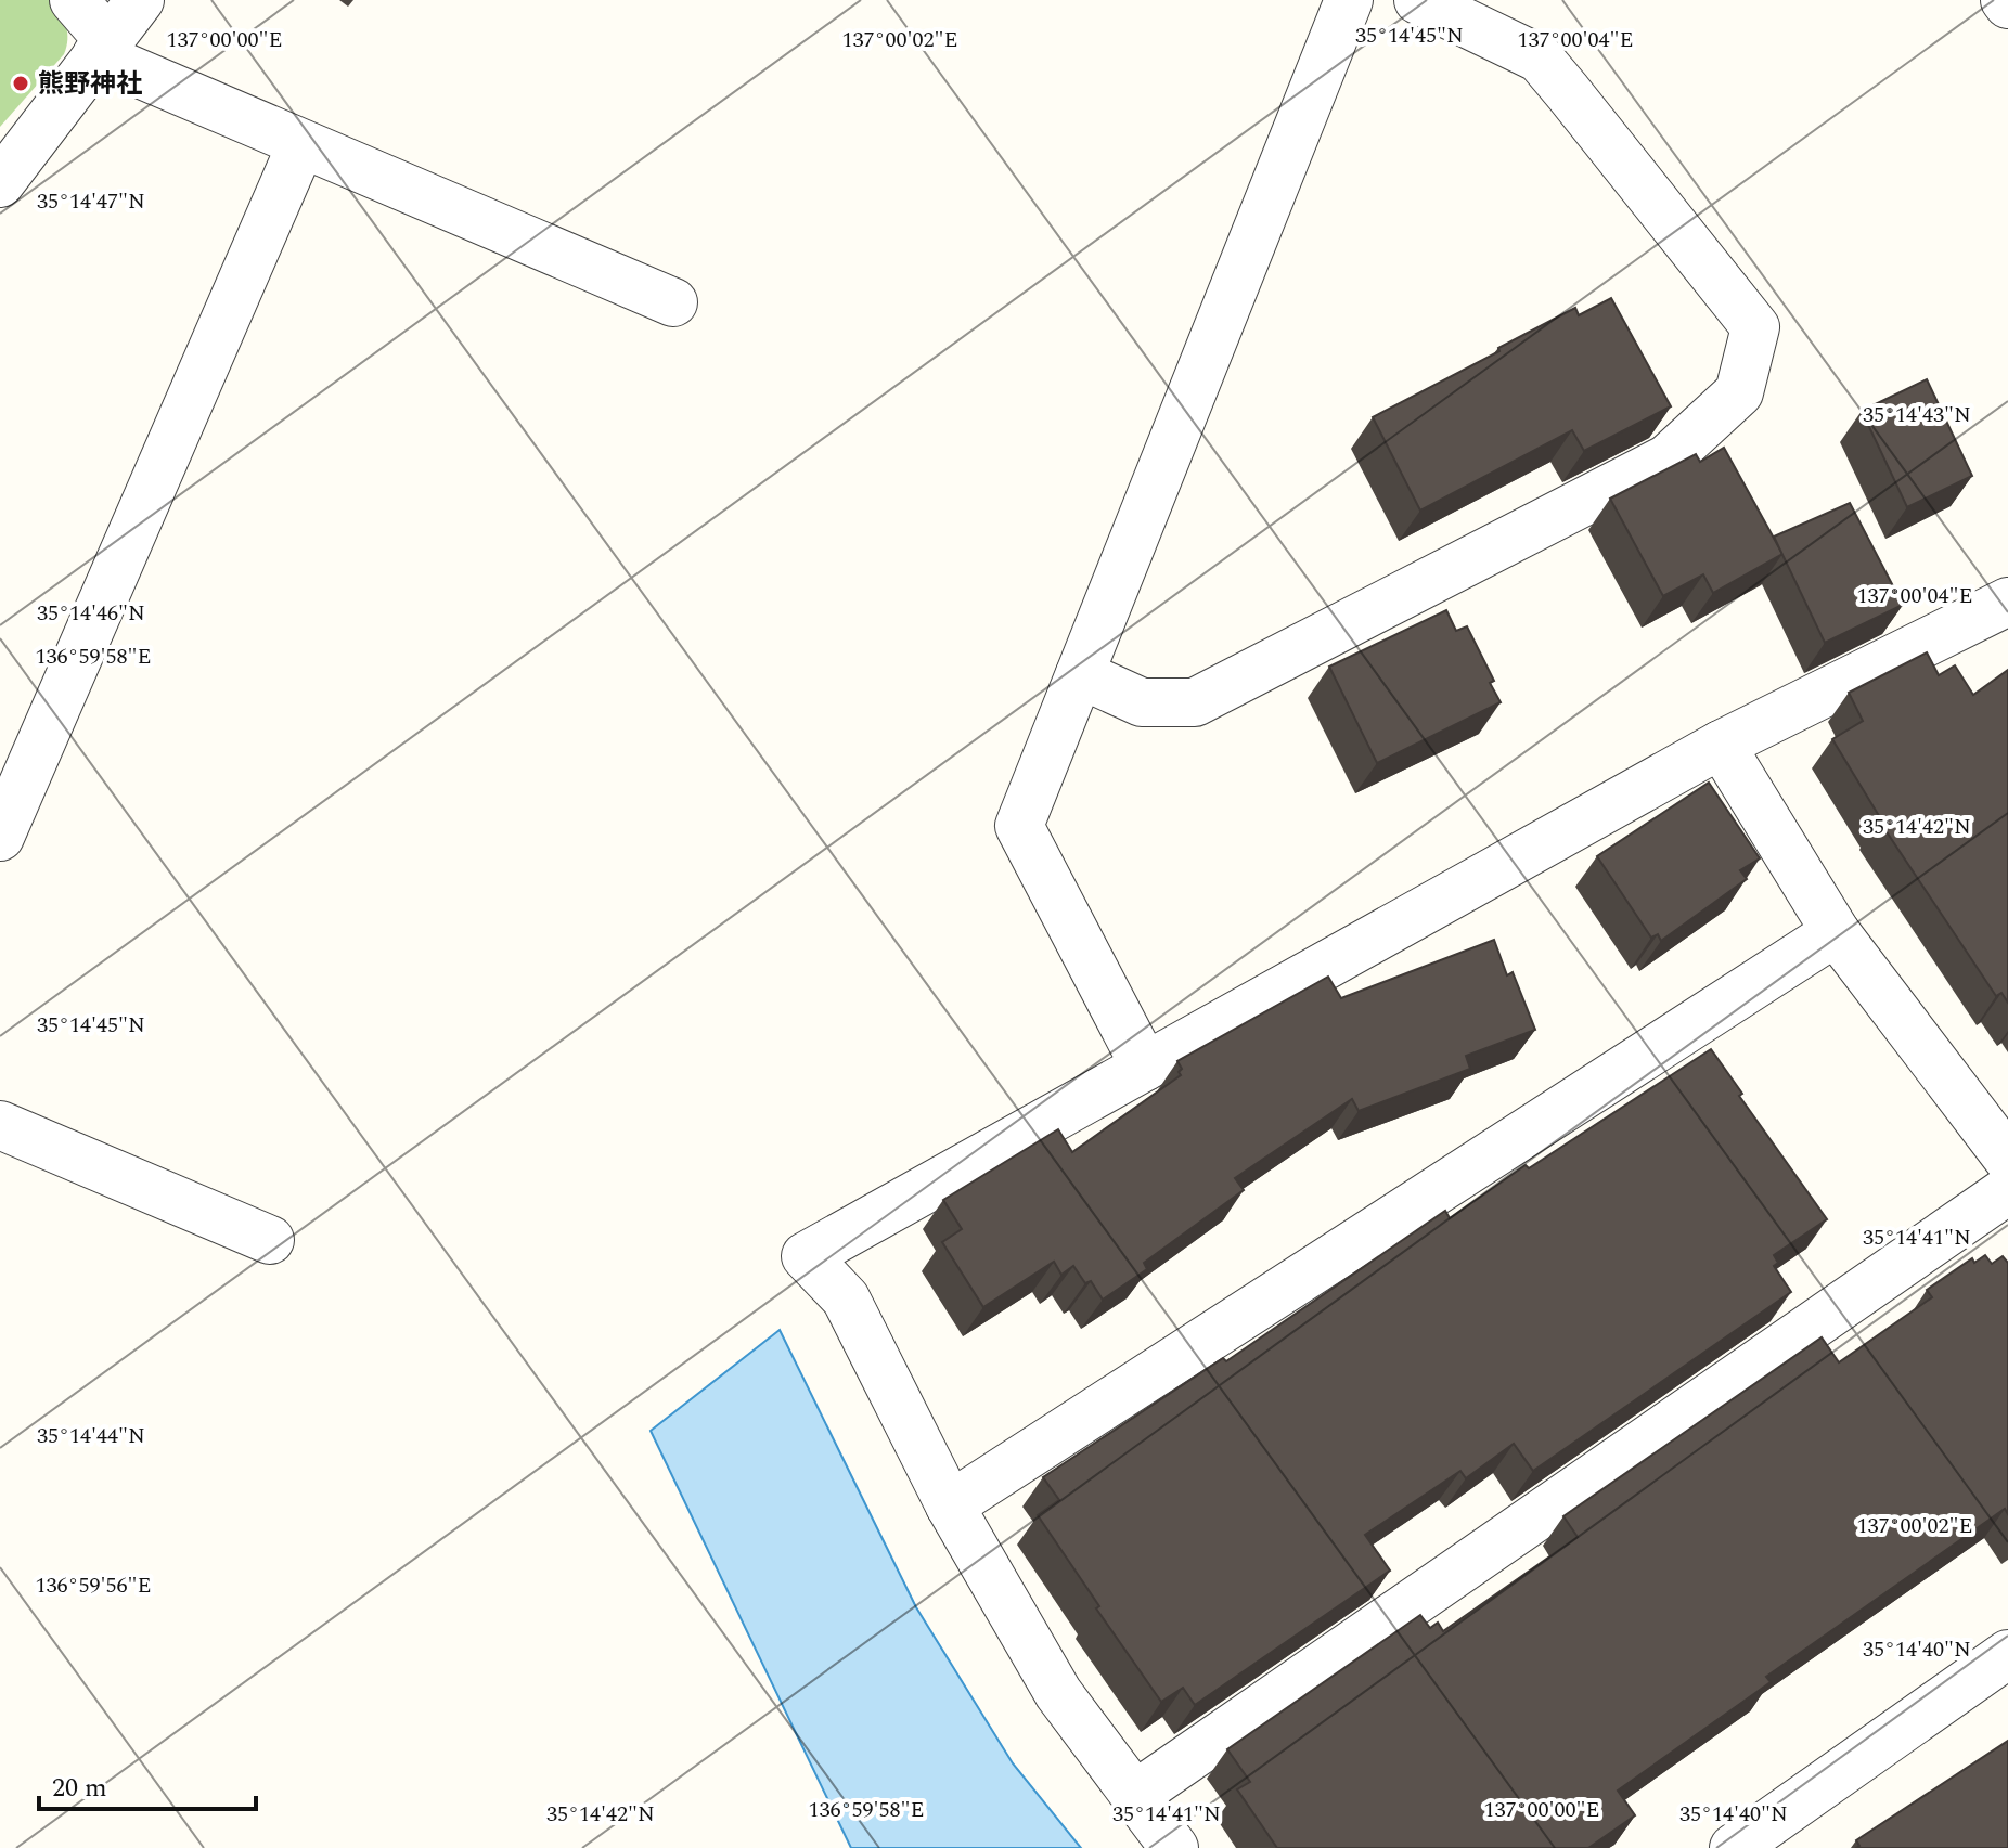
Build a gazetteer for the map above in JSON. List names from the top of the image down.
{
  "places": ["熊野神社"],
  "scale_bar": "20 m",
  "coordinates": [
    "35°14'45\"N",
    "137°00'00\"E",
    "137°00'02\"E",
    "137°00'04\"E",
    "35°14'47\"N",
    "35°14'43\"N",
    "35°14'46\"N",
    "136°59'58\"E",
    "35°14'42\"N",
    "35°14'41\"N",
    "35°14'44\"N",
    "136°59'56\"E",
    "35°14'40\"N"
  ]
}
